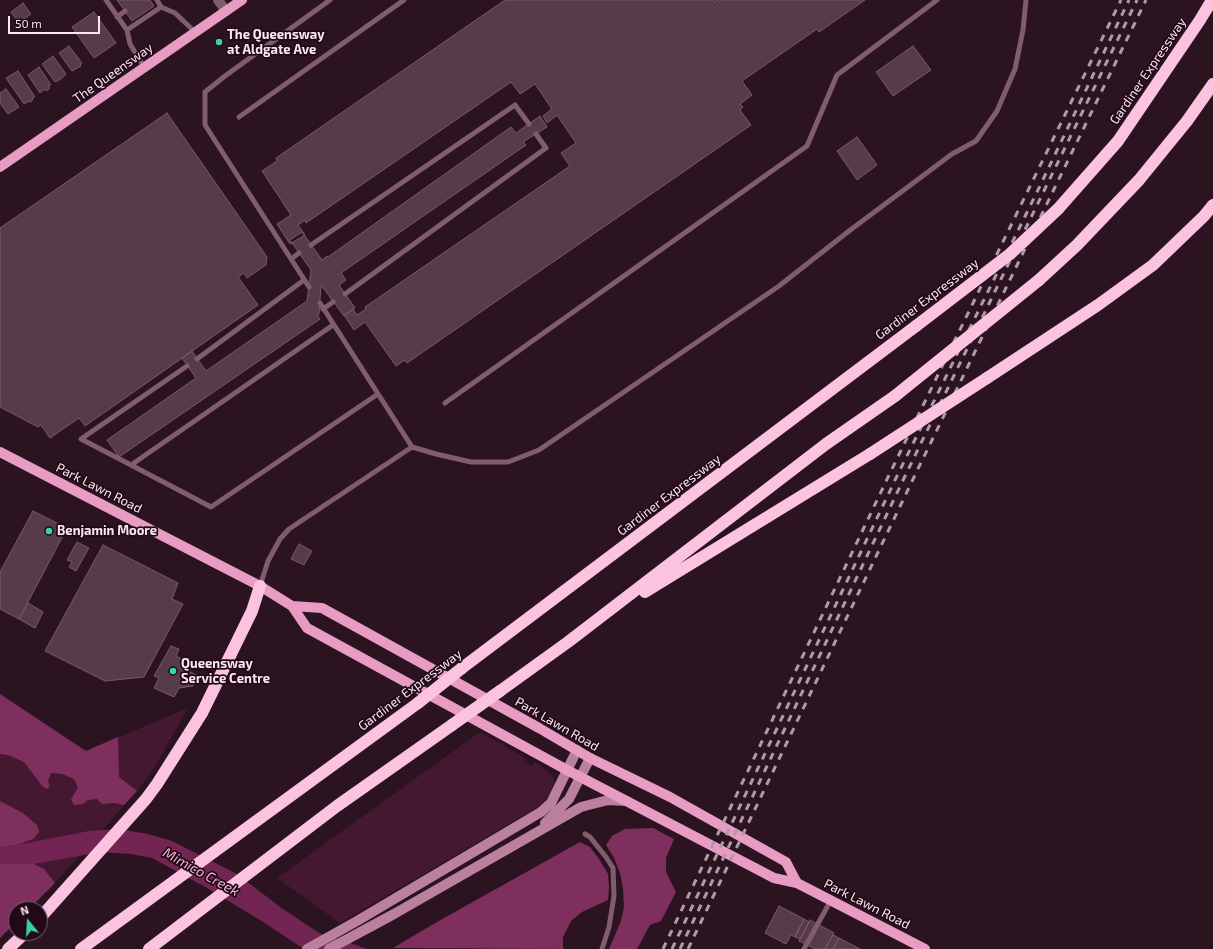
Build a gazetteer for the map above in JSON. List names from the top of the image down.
{
  "streets": {
    "highway": ["Gardiner Expressway"],
    "main road": ["The Queensway", "Park Lawn Road"]
  },
  "water": ["Mimico Creek"],
  "places": ["The Queensway at Aldgate Ave", "Benjamin Moore", "Queensway Service Centre"],
  "scale_bar": "50 m",
  "north": "top"
}
